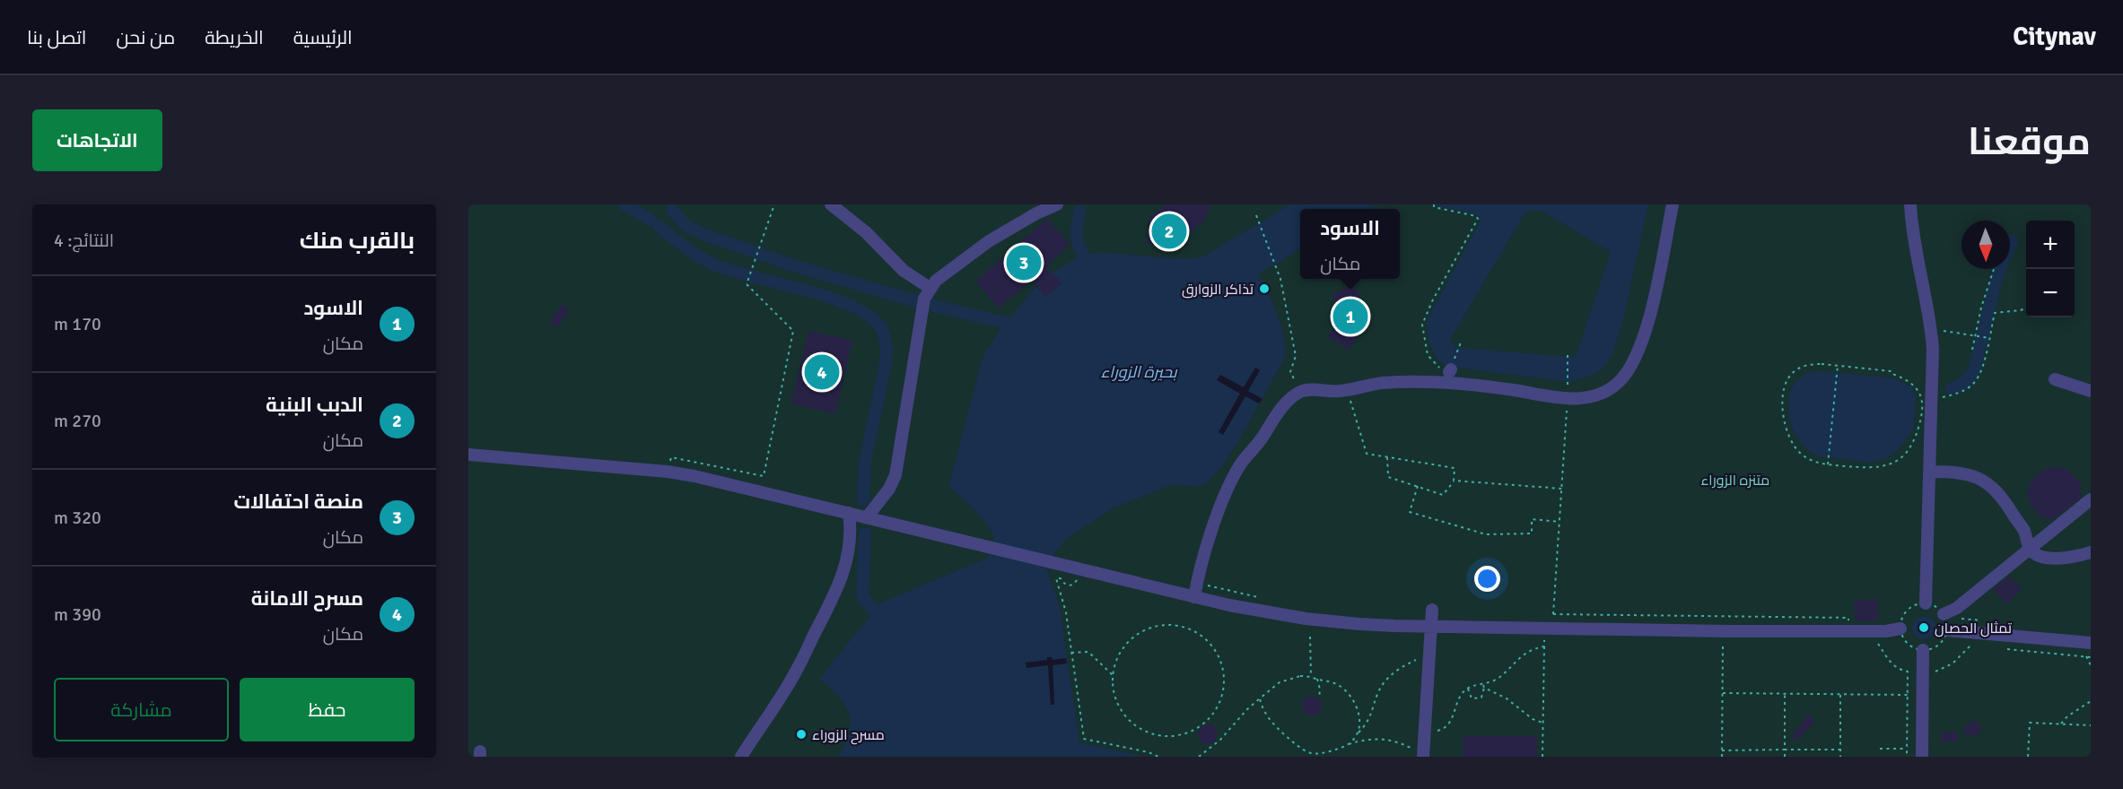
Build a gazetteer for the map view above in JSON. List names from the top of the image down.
{
  "water": ["بحيرة الزوراء"],
  "parks": ["متنزه الزوراء"],
  "places": ["تذاكر الزوارق", "تمثال الحصان", "مسرح الزوراء"],
  "north": "bottom",
  "page": {
    "header": "Citynav",
    "nav": [
      "الرئيسية",
      "الخريطة",
      "من نحن",
      "اتصل بنا"
    ],
    "title": "موقعنا",
    "buttons": [
      "الاتجاهات",
      ["حفظ", "مشاركة"]
    ],
    "heading": ["بالقرب منك", "النتائج: 4"],
    "popup": ["الاسود", "مكان"],
    "pins": [
      "2",
      "3",
      "1",
      "4"
    ],
    "map_buttons": ["+", "−"],
    "list": [
      {
        "mark": "1",
        "name": "الاسود",
        "note": "مكان",
        "value": "170 m"
      },
      {
        "mark": "2",
        "name": "الدبب البنية",
        "note": "مكان",
        "value": "270 m"
      },
      {
        "mark": "3",
        "name": "منصة احتفالات",
        "note": "مكان",
        "value": "320 m"
      },
      {
        "mark": "4",
        "name": "مسرح الامانة",
        "note": "مكان",
        "value": "390 m"
      }
    ]
  }
}
